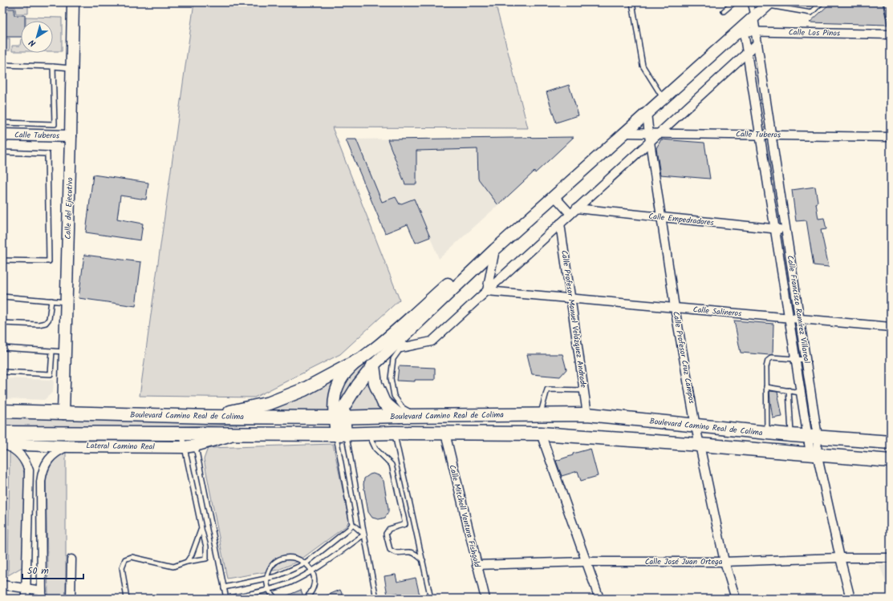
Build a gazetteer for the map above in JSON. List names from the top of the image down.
{
  "streets": {
    "main road": ["Boulevard Camino Real de Colima"],
    "street": [
      "Calle Los Pinos",
      "Calle Tuberos",
      "Calle del Ejecutivo",
      "Calle Empedradores",
      "Calle Francisco Ramírez Villareal",
      "Calle Salineros",
      "Calle Profesor Manuel Velázquez Andrade",
      "Calle Profesor Cruz Campos",
      "Lateral Camino Real",
      "Calle Mitchell Ventura Fishgold",
      "Calle José Juan Ortega"
    ]
  },
  "crossings": [
    ["Calle Los Pinos", "Calle Francisco Ramírez Villareal"],
    ["Calle Tuberos", "Calle del Ejecutivo"],
    ["Calle Tuberos", "Calle Francisco Ramírez Villareal"],
    ["Calle Tuberos", "Calle Profesor Cruz Campos"],
    ["Calle del Ejecutivo", "Boulevard Camino Real de Colima"],
    ["Calle Empedradores", "Calle Francisco Ramírez Villareal"],
    ["Calle Empedradores", "Calle Profesor Cruz Campos"],
    ["Calle Francisco Ramírez Villareal", "Calle Salineros"],
    ["Calle Francisco Ramírez Villareal", "Boulevard Camino Real de Colima"],
    ["Calle Francisco Ramírez Villareal", "Calle José Juan Ortega"],
    ["Calle Salineros", "Calle Profesor Manuel Velázquez Andrade"],
    ["Calle Salineros", "Calle Profesor Cruz Campos"],
    ["Calle Profesor Manuel Velázquez Andrade", "Boulevard Camino Real de Colima"],
    ["Calle Profesor Cruz Campos", "Boulevard Camino Real de Colima"],
    ["Calle Profesor Cruz Campos", "Calle José Juan Ortega"],
    ["Boulevard Camino Real de Colima", "Lateral Camino Real"],
    ["Boulevard Camino Real de Colima", "Calle Mitchell Ventura Fishgold"],
    ["Calle Mitchell Ventura Fishgold", "Calle José Juan Ortega"]
  ],
  "scale_bar": "50 m",
  "north": "bottom left"
}
